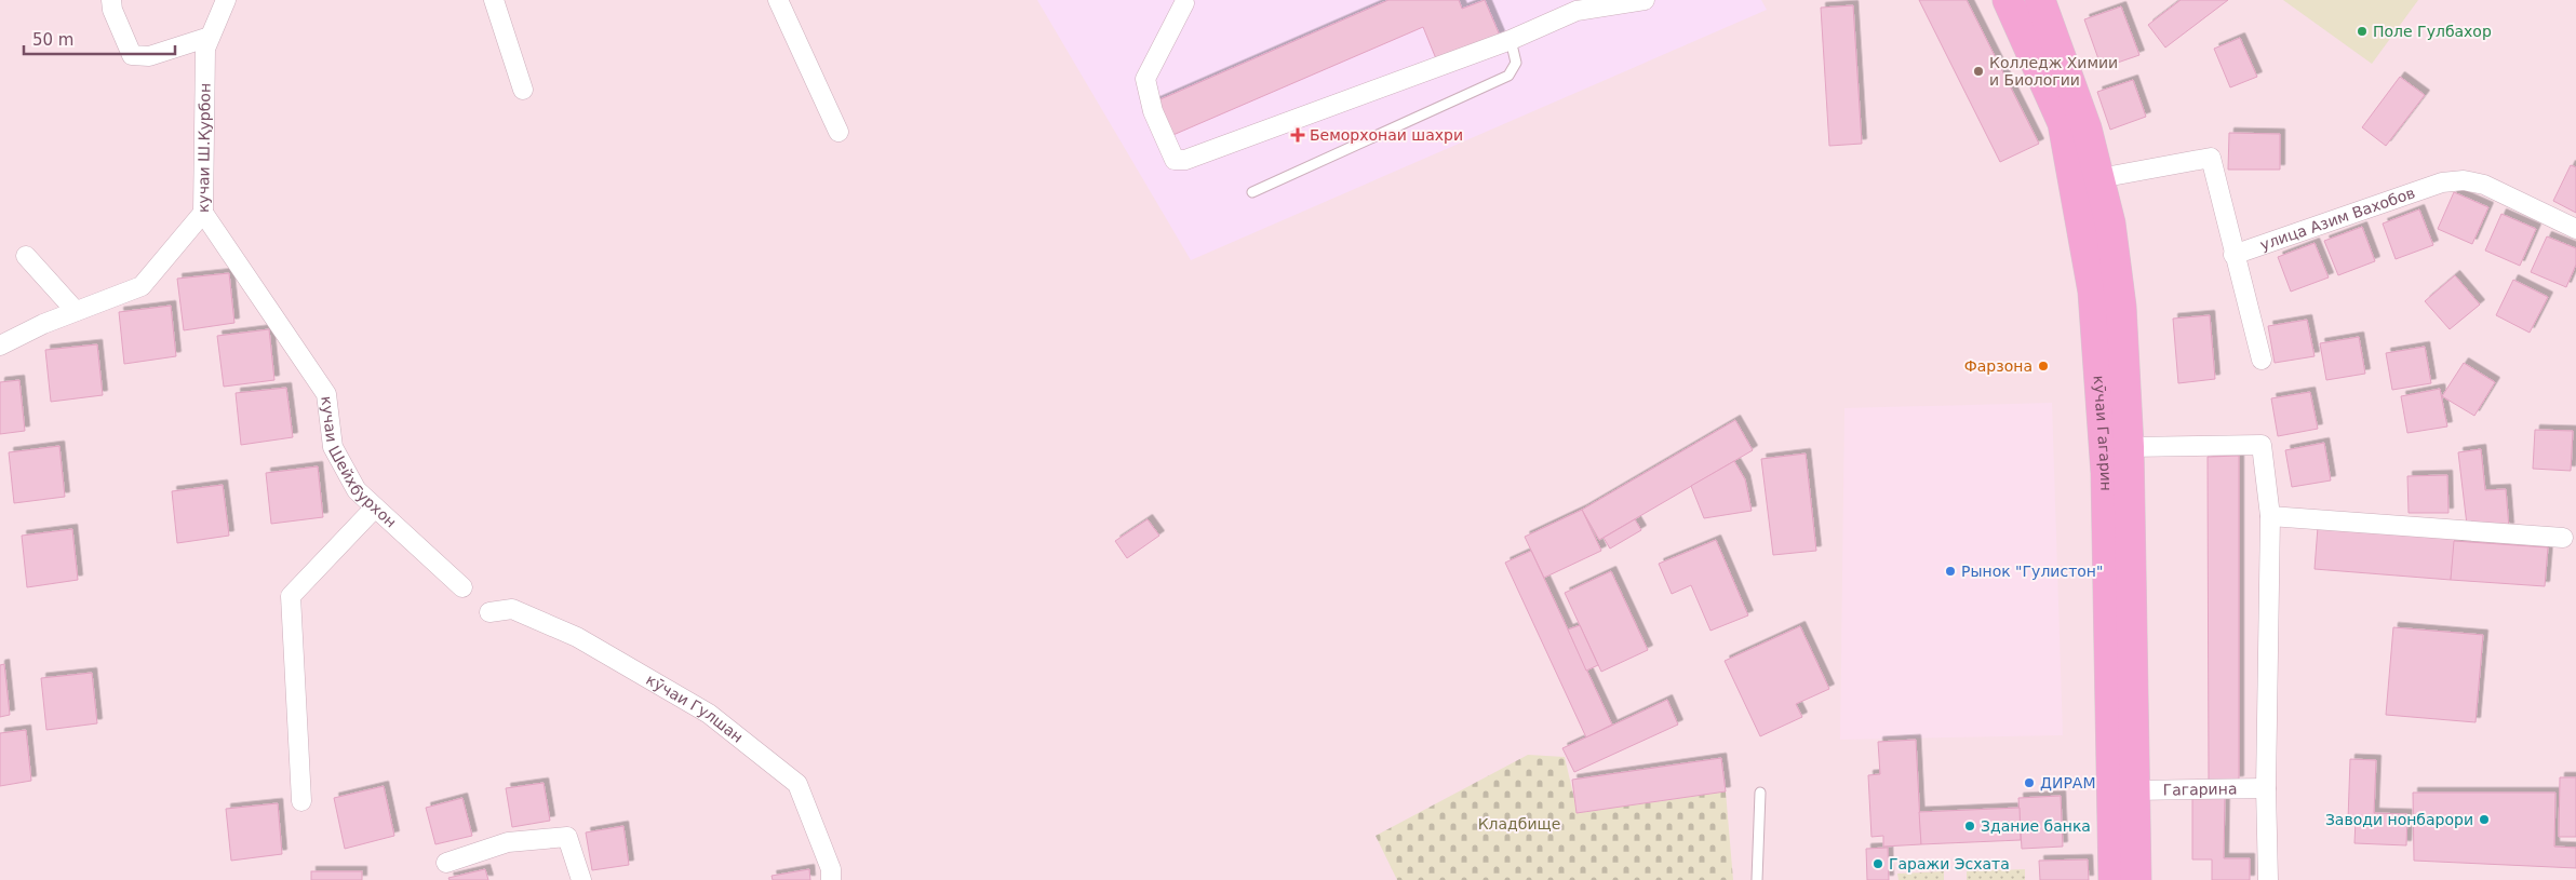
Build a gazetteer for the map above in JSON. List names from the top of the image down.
{
  "streets": {
    "highway": ["кӯчаи Гагарин"],
    "street": [
      "кучаи Ш.Қурбон",
      "улица Азим Вахобов",
      "кучаи Шейхбурхон",
      "кӯчаи Гулшан",
      "Гагарина"
    ]
  },
  "crossings": [
    ["кучаи Ш.Қурбон", "кучаи Шейхбурхон"],
    ["кӯчаи Гагарин", "Гагарина"]
  ],
  "parks": ["Кладбище"],
  "places": {
    "other": [
      "Поле Гулбахор",
      "Колледж Химии и Биологии",
      "Фарзона",
      "Рынок \"Гулистон\"",
      "ДИРАМ",
      "Заводи нонбарори",
      "Здание банка",
      "Гаражи Эсхата"
    ],
    "health": ["Беморхонаи шахри"]
  },
  "scale_bar": "50 m"
}
